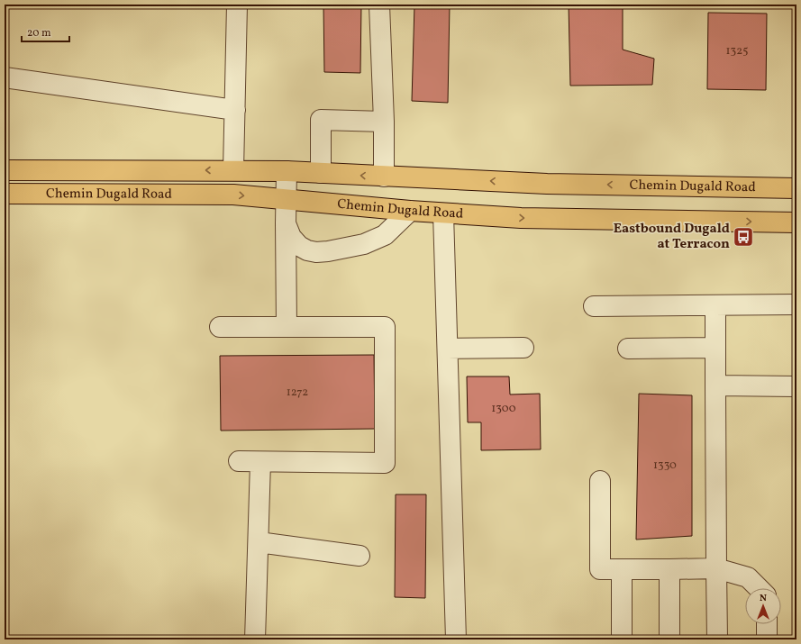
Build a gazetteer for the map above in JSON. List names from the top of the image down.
{
  "streets": {
    "main road": ["Chemin Dugald Road"]
  },
  "places": {
    "bus stop": ["Eastbound Dugald at Terracon"]
  },
  "house_numbers": [
    "1325",
    "1272",
    "1300",
    "1330"
  ],
  "scale_bar": "20 m",
  "north": "top"
}
